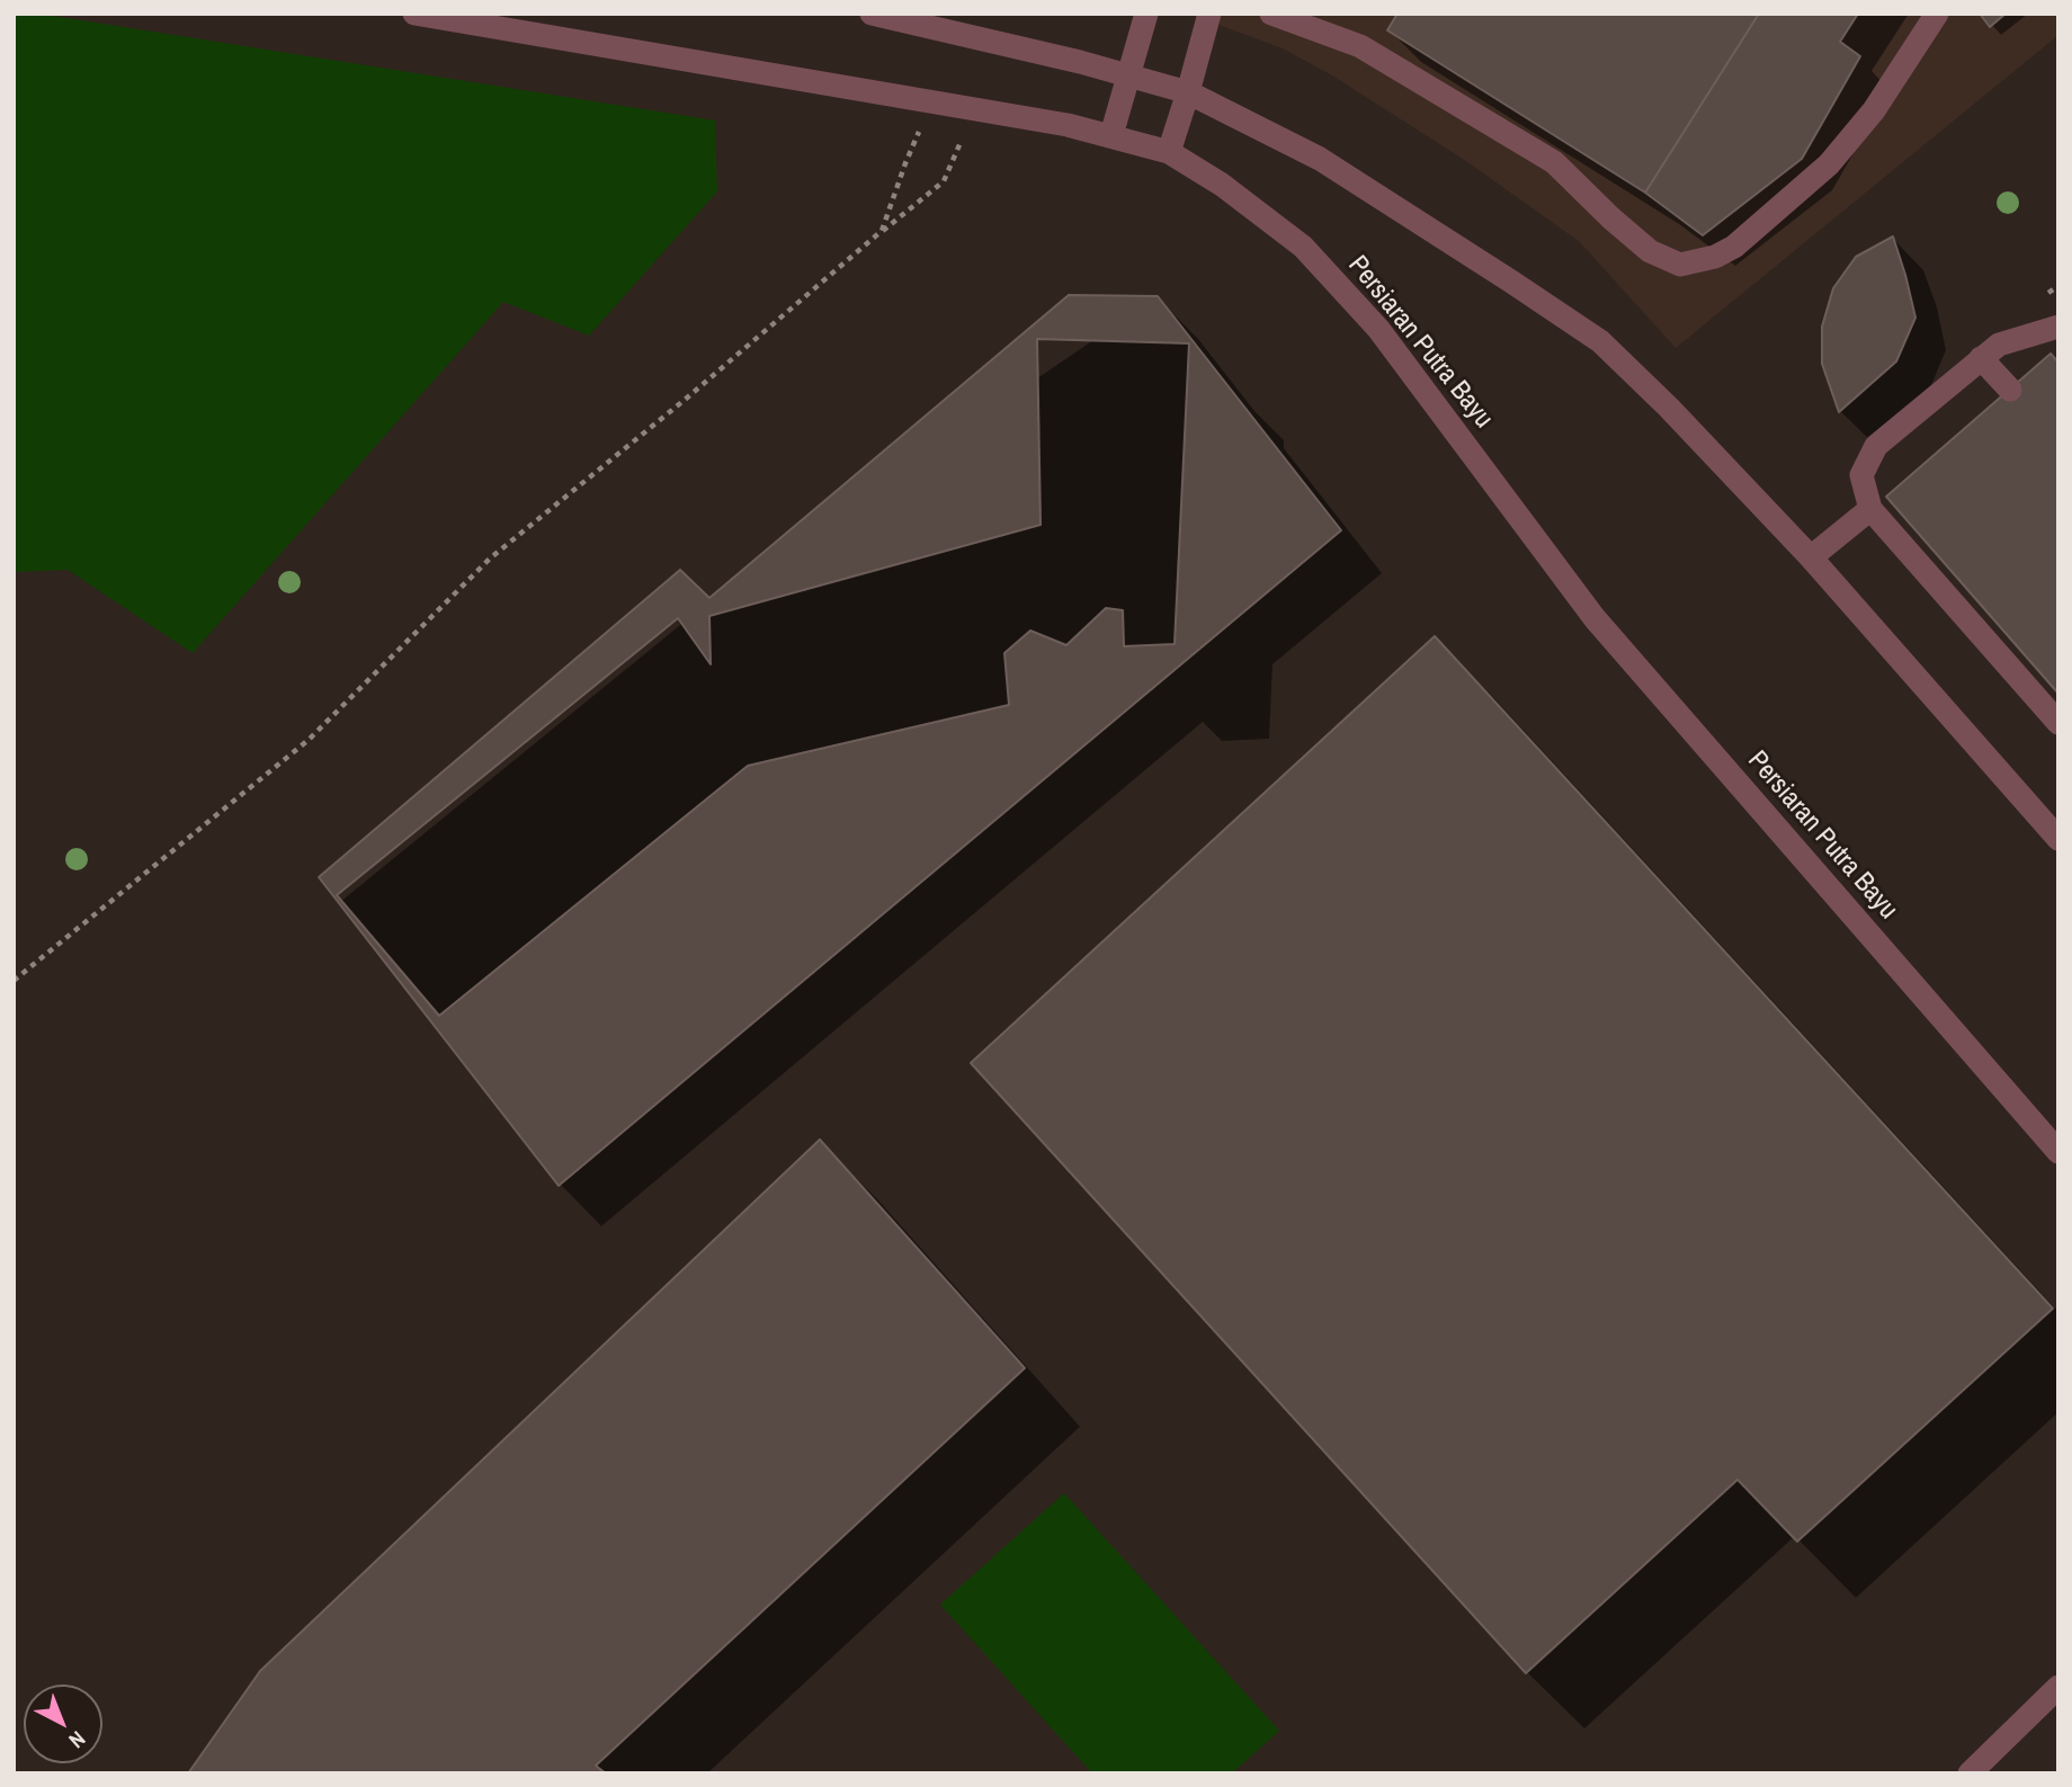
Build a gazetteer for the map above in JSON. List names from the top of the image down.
{
  "streets": {
    "street": ["Persiaran Putra Bayu"]
  },
  "north": "bottom right"
}
